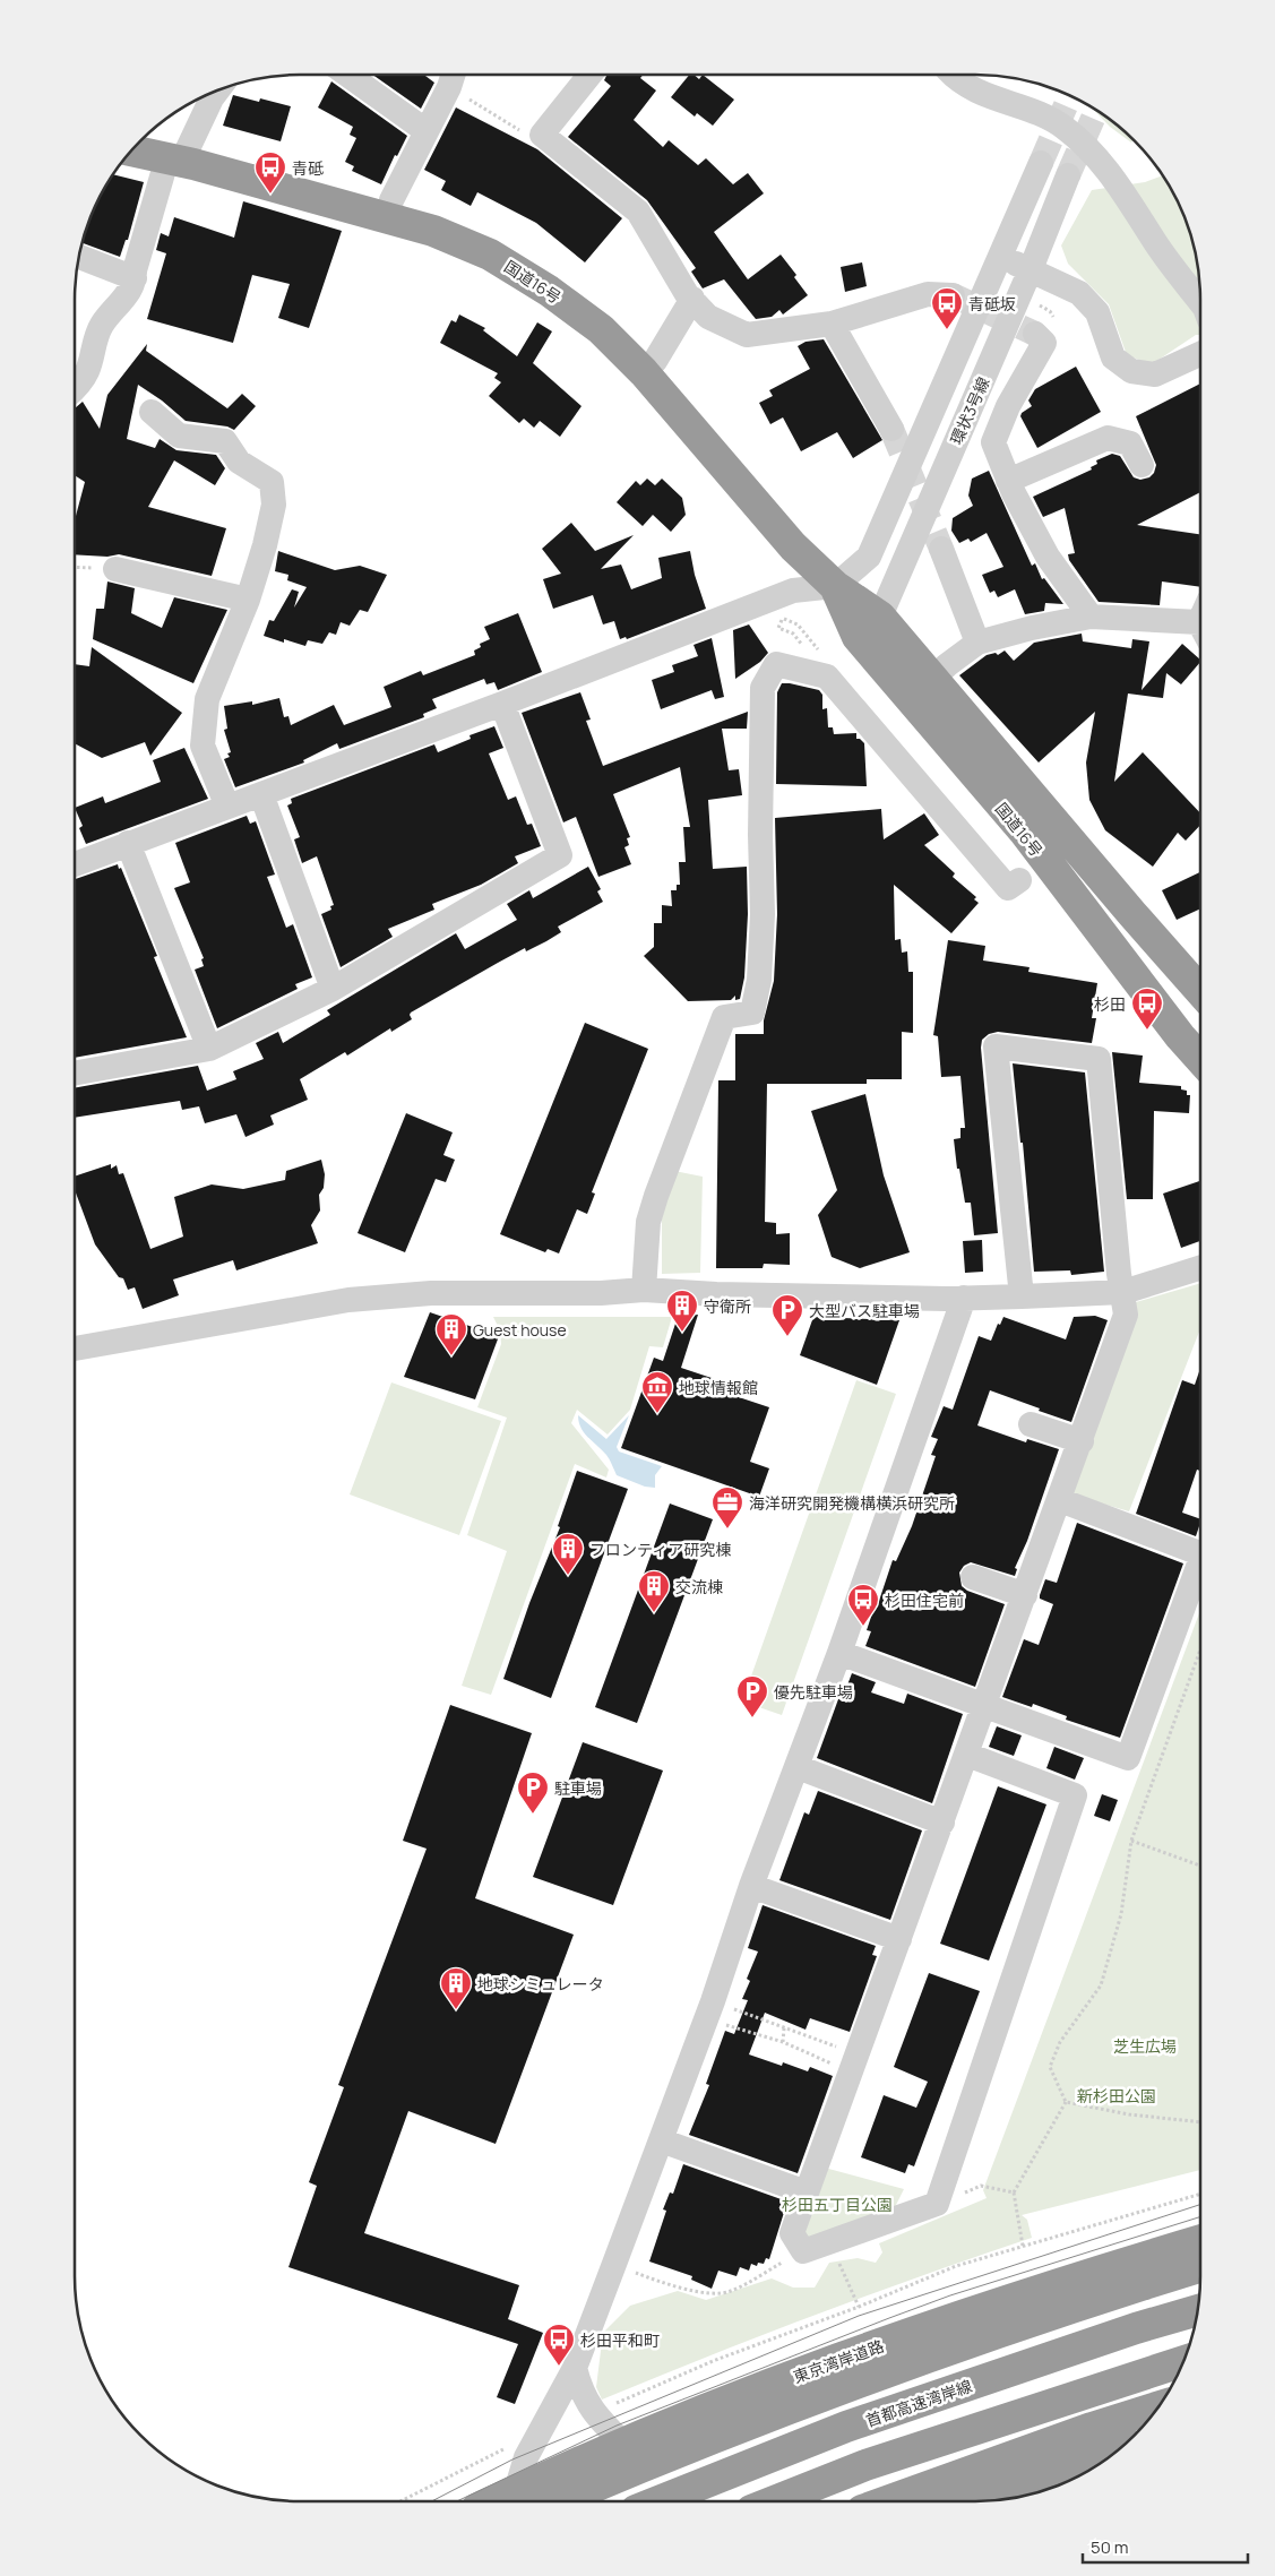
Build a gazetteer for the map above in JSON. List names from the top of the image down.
{
  "streets": {
    "highway": ["国道16号", "東京湾岸道路", "首都高速湾岸線"],
    "street": ["環状3号線"]
  },
  "crossings": [
    ["国道16号", "環状3号線"]
  ],
  "parks": ["芝生広場", "新杉田公園", "杉田五丁目公園"],
  "places": {
    "bus stop": [
      "青砥",
      "青砥坂",
      "杉田",
      "杉田住宅前",
      "杉田平和町"
    ],
    "building": [
      "守衛所",
      "Guest house",
      "フロンティア研究棟",
      "交流棟",
      "地球シミュレータ"
    ],
    "parking": ["大型バス駐車場", "優先駐車場", "駐車場"],
    "museum": ["地球情報館"],
    "office": ["海洋研究開発機構横浜研究所"]
  },
  "scale_bar": "50 m"
}
